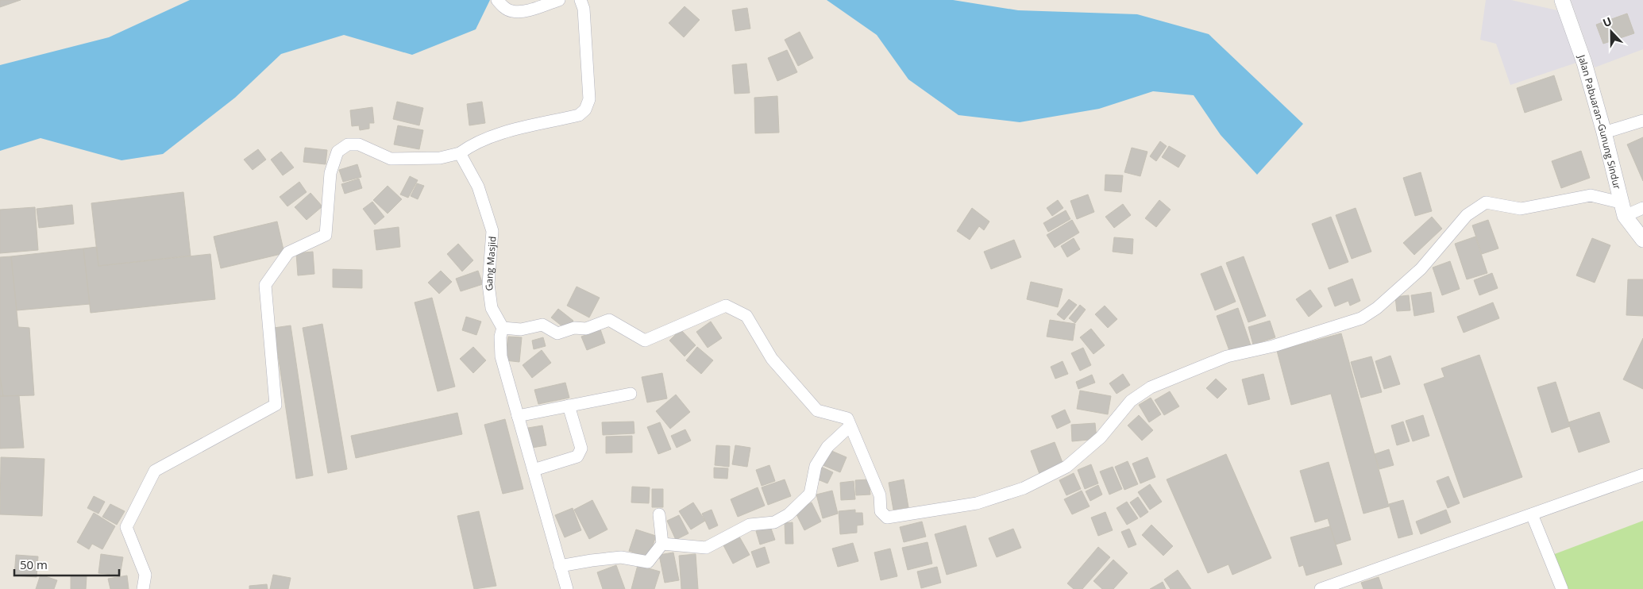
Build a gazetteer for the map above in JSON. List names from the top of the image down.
{
  "streets": {
    "street": ["Jalan Pabuaran–Gunung Sindur", "Gang Masjid"]
  },
  "scale_bar": "50 m",
  "north": "top"
}
